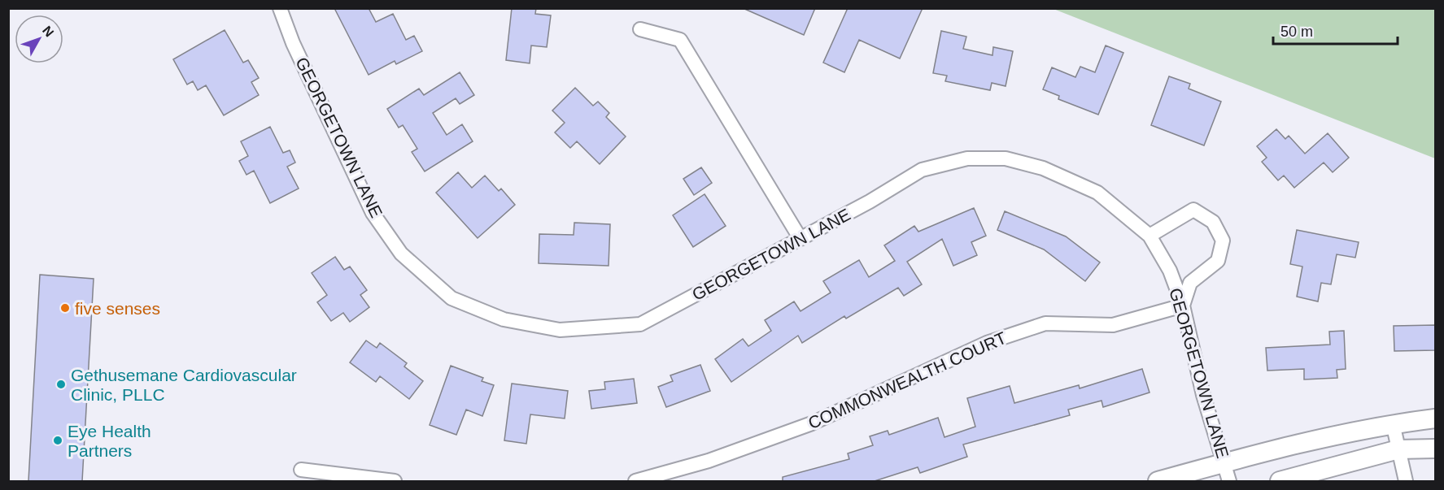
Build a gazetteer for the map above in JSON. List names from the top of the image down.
{
  "streets": {
    "street": ["GEORGETOWN LANE", "COMMONWEALTH COURT"]
  },
  "crossings": [
    ["GEORGETOWN LANE", "COMMONWEALTH COURT"]
  ],
  "places": ["five senses", "Gethusemane Cardiovascular Clinic, PLLC", "Eye Health Partners"],
  "scale_bar": "50 m",
  "north": "top right"
}
